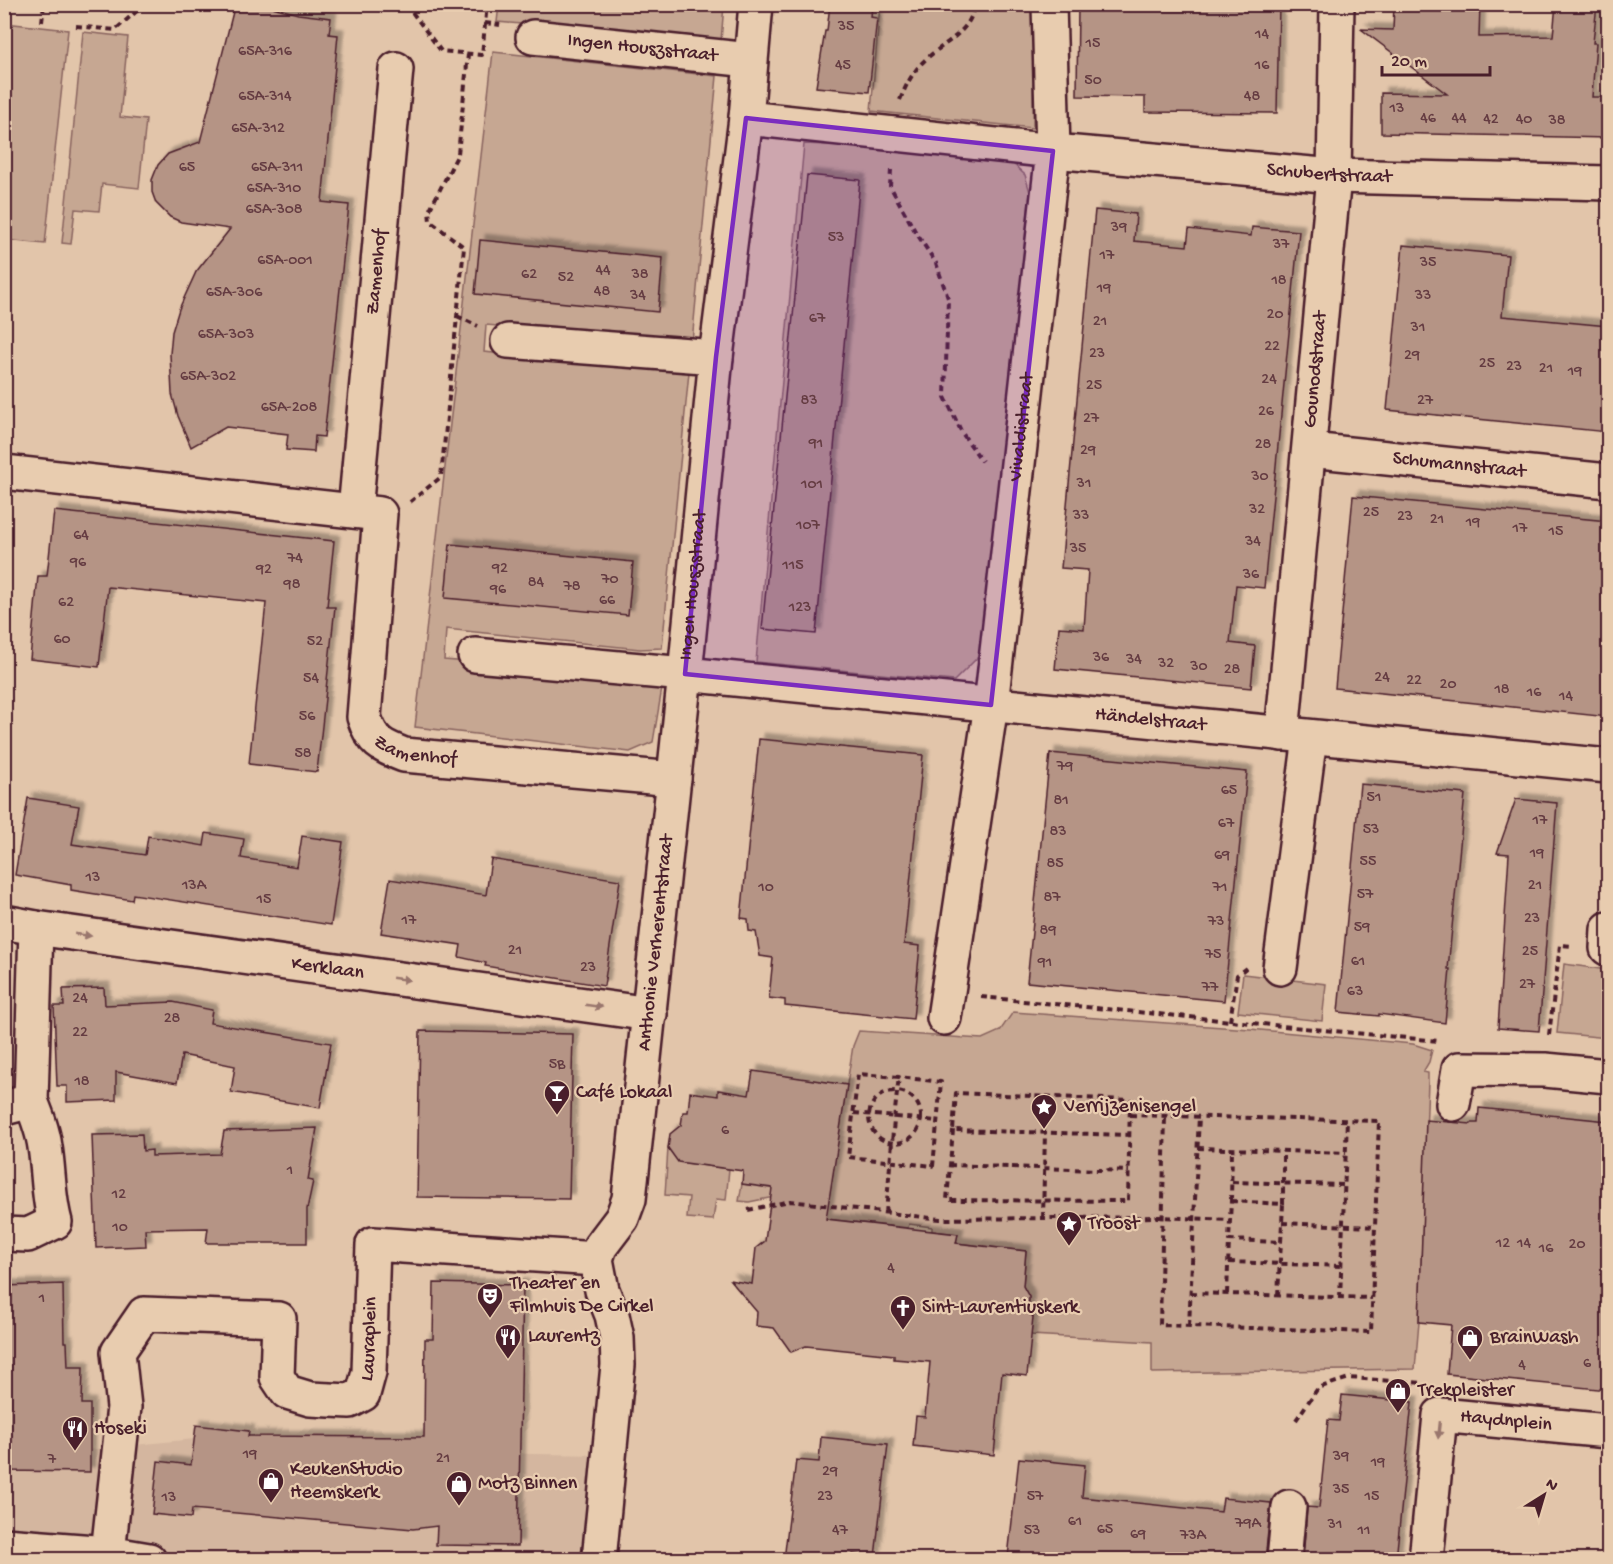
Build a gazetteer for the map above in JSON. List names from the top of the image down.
{
  "streets": {
    "street": [
      "Ingen Houszstraat",
      "Schubertstraat",
      "Zamenhof",
      "Gounodstraat",
      "Vivaldistraat",
      "Schumannstraat",
      "Händelstraat",
      "Anthonie Verherentstraat",
      "Kerklaan",
      "Lauraplein",
      "Haydnplein"
    ]
  },
  "crossings": [
    ["Ingen Houszstraat", "Händelstraat"],
    ["Ingen Houszstraat", "Anthonie Verherentstraat"],
    ["Schubertstraat", "Gounodstraat"],
    ["Schubertstraat", "Vivaldistraat"],
    ["Zamenhof", "Anthonie Verherentstraat"],
    ["Gounodstraat", "Schumannstraat"],
    ["Gounodstraat", "Händelstraat"],
    ["Vivaldistraat", "Händelstraat"],
    ["Händelstraat", "Anthonie Verherentstraat"],
    ["Anthonie Verherentstraat", "Kerklaan"],
    ["Anthonie Verherentstraat", "Lauraplein"]
  ],
  "one_way": ["Kerklaan", "Haydnplein"],
  "places": {
    "bar": ["Café Lokaal"],
    "place": ["Verrijzenisengel", "Troost"],
    "theatre": ["Theater en Filmhuis De Cirkel"],
    "church": ["Sint-Laurentiuskerk"],
    "restaurant": ["Laurentz", "Hoseki"],
    "shop": [
      "BrainWash",
      "Trekpleister",
      "KeukenStudio Heemskerk",
      "Motz Binnen"
    ]
  },
  "house_numbers": [
    "35",
    "14",
    "15",
    "65A-316",
    "45",
    "16",
    "50",
    "65A-314",
    "48",
    "13",
    "46",
    "44",
    "42",
    "40",
    "38",
    "65A-312",
    "65",
    "65A-311",
    "65A-310",
    "65A-308",
    "39",
    "53",
    "37",
    "17",
    "65A-001",
    "35",
    "44",
    "62",
    "38",
    "52",
    "18",
    "19",
    "48",
    "65A-306",
    "34",
    "33",
    "20",
    "67",
    "21",
    "31",
    "65A-303",
    "22",
    "23",
    "29",
    "25",
    "23",
    "21",
    "19",
    "65A-302",
    "24",
    "25",
    "83",
    "27",
    "65A-208",
    "26",
    "27",
    "91",
    "28",
    "29",
    "30",
    "31",
    "101",
    "32",
    "25",
    "33",
    "23",
    "21",
    "19",
    "107",
    "17",
    "15",
    "64",
    "34",
    "35",
    "74",
    "96",
    "115",
    "92",
    "92",
    "36",
    "70",
    "84",
    "98",
    "78",
    "96",
    "66",
    "62",
    "123",
    "60",
    "52",
    "36",
    "34",
    "32",
    "30",
    "28",
    "24",
    "54",
    "22",
    "20",
    "18",
    "16",
    "14",
    "56",
    "58",
    "79",
    "65",
    "51",
    "81",
    "17",
    "67",
    "53",
    "83",
    "19",
    "69",
    "55",
    "85",
    "13",
    "13A",
    "21",
    "10",
    "71",
    "57",
    "87",
    "15",
    "23",
    "17",
    "73",
    "59",
    "89",
    "21",
    "25",
    "75",
    "61",
    "91",
    "23",
    "27",
    "77",
    "63",
    "24",
    "28",
    "22",
    "5B",
    "18",
    "6",
    "1",
    "12",
    "10",
    "12",
    "14",
    "20",
    "16",
    "4",
    "1",
    "6",
    "4",
    "19",
    "39",
    "21",
    "7",
    "19",
    "29",
    "35",
    "23",
    "57",
    "15",
    "13",
    "61",
    "79A",
    "31",
    "65",
    "47",
    "53",
    "11",
    "69",
    "73A"
  ],
  "scale_bar": "20 m",
  "north": "top right"
}
